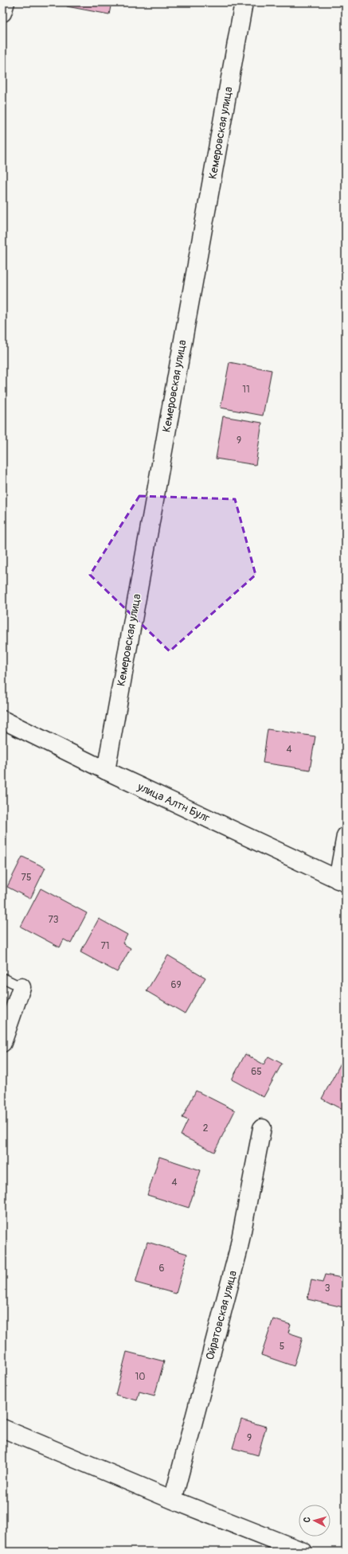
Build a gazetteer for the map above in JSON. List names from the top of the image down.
{
  "streets": {
    "street": ["Кемеровская улица", "улица Алтн Булг", "Ойратовская улица"]
  },
  "crossings": [
    ["Кемеровская улица", "улица Алтн Булг"]
  ],
  "house_numbers": [
    "11",
    "9",
    "4",
    "75",
    "73",
    "71",
    "69",
    "65",
    "2",
    "4",
    "6",
    "3",
    "5",
    "10",
    "9"
  ],
  "north": "left"
}
